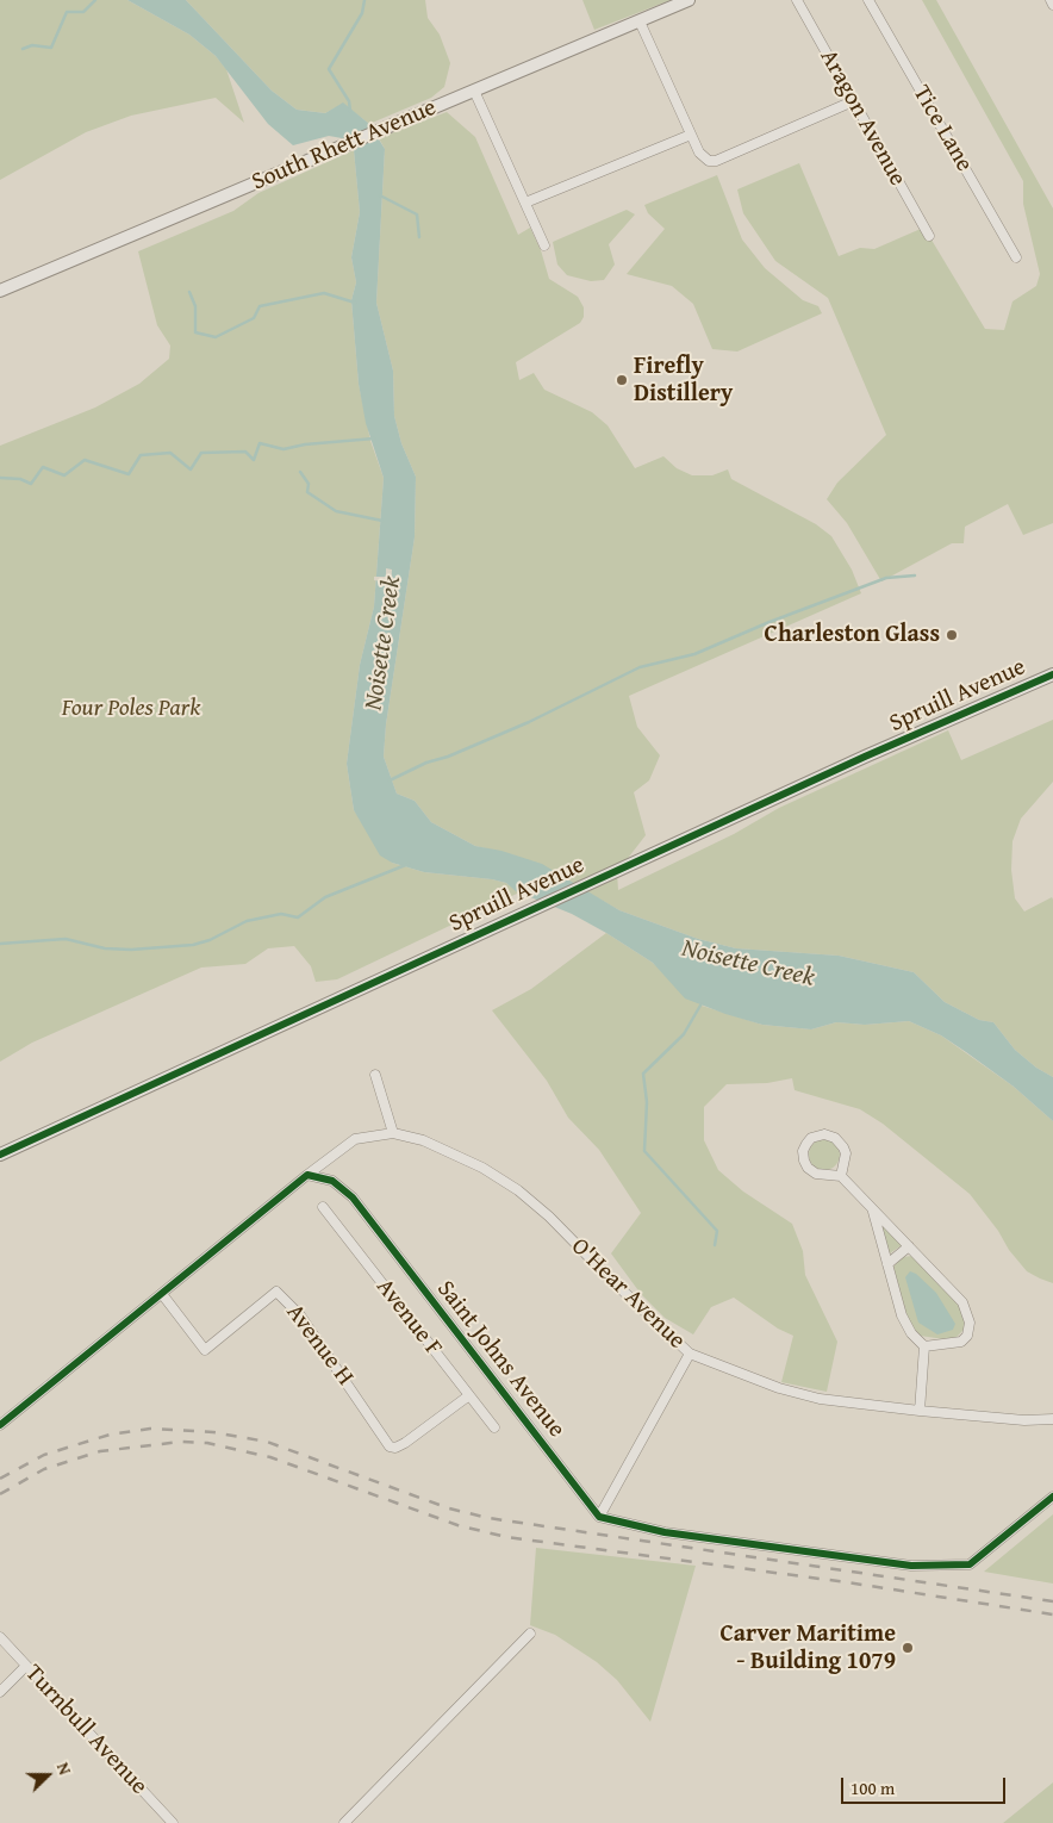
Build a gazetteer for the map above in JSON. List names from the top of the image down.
{
  "streets": {
    "street": [
      "Aragon Avenue",
      "Tice Lane",
      "South Rhett Avenue",
      "Spruill Avenue",
      "O'Hear Avenue",
      "Avenue F",
      "Avenue H",
      "Saint Johns Avenue",
      "Turnbull Avenue"
    ]
  },
  "crossings": [
    ["O'Hear Avenue", "Saint Johns Avenue"],
    ["Avenue F", "Avenue H"]
  ],
  "water": ["Noisette Creek"],
  "parks": ["Four Poles Park"],
  "places": ["Firefly Distillery", "Charleston Glass", "Carver Maritime - Building 1079"],
  "scale_bar": "100 m",
  "north": "right"
}
